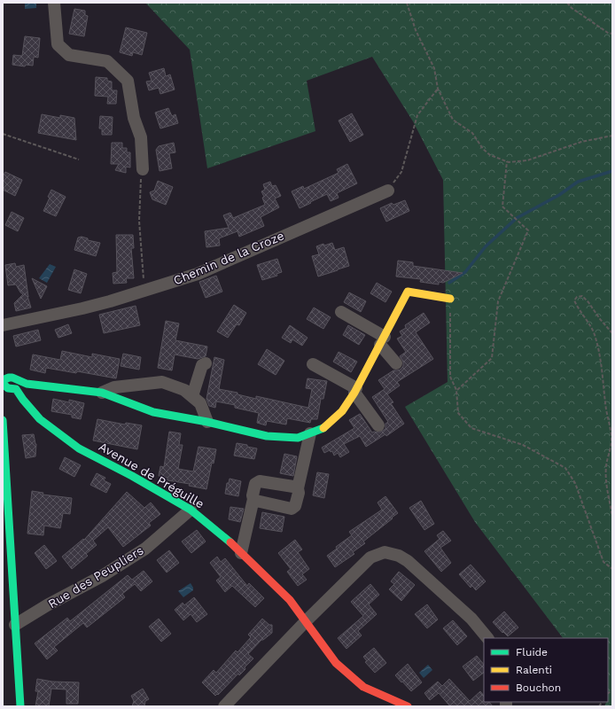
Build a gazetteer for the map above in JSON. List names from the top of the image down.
{
  "streets": {
    "street": ["Chemin de la Croze", "Avenue de Préguille", "Rue des Peupliers"]
  },
  "crossings": [
    ["Avenue de Préguille", "Rue des Peupliers"]
  ],
  "legend": ["Fluide", "Ralenti", "Bouchon"]
}
